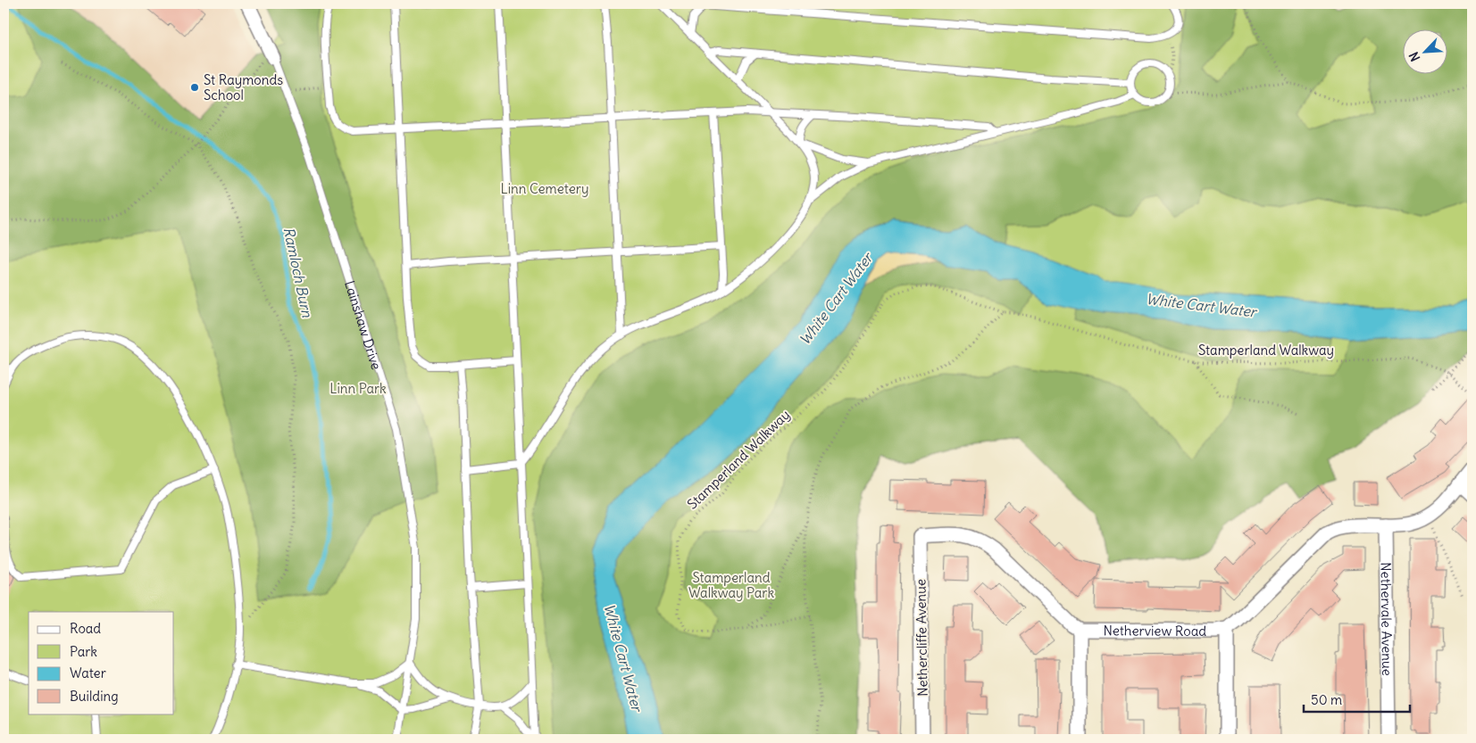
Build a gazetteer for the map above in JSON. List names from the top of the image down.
{
  "streets": {
    "street": [
      "Lainshaw Drive",
      "Nethervale Avenue",
      "Netherview Road",
      "Nethercliffe Avenue"
    ],
    "path": ["Stamperland Walkway"]
  },
  "crossings": [
    ["Netherview Road", "Nethercliffe Avenue"]
  ],
  "water": ["Ramloch Burn", "White Cart Water"],
  "parks": ["Linn Cemetery", "Linn Park", "Stamperland Walkway Park"],
  "places": ["St Raymonds School"],
  "legend": [
    "Road",
    "Park",
    "Water",
    "Building"
  ],
  "scale_bar": "50 m",
  "north": "bottom left"
}
